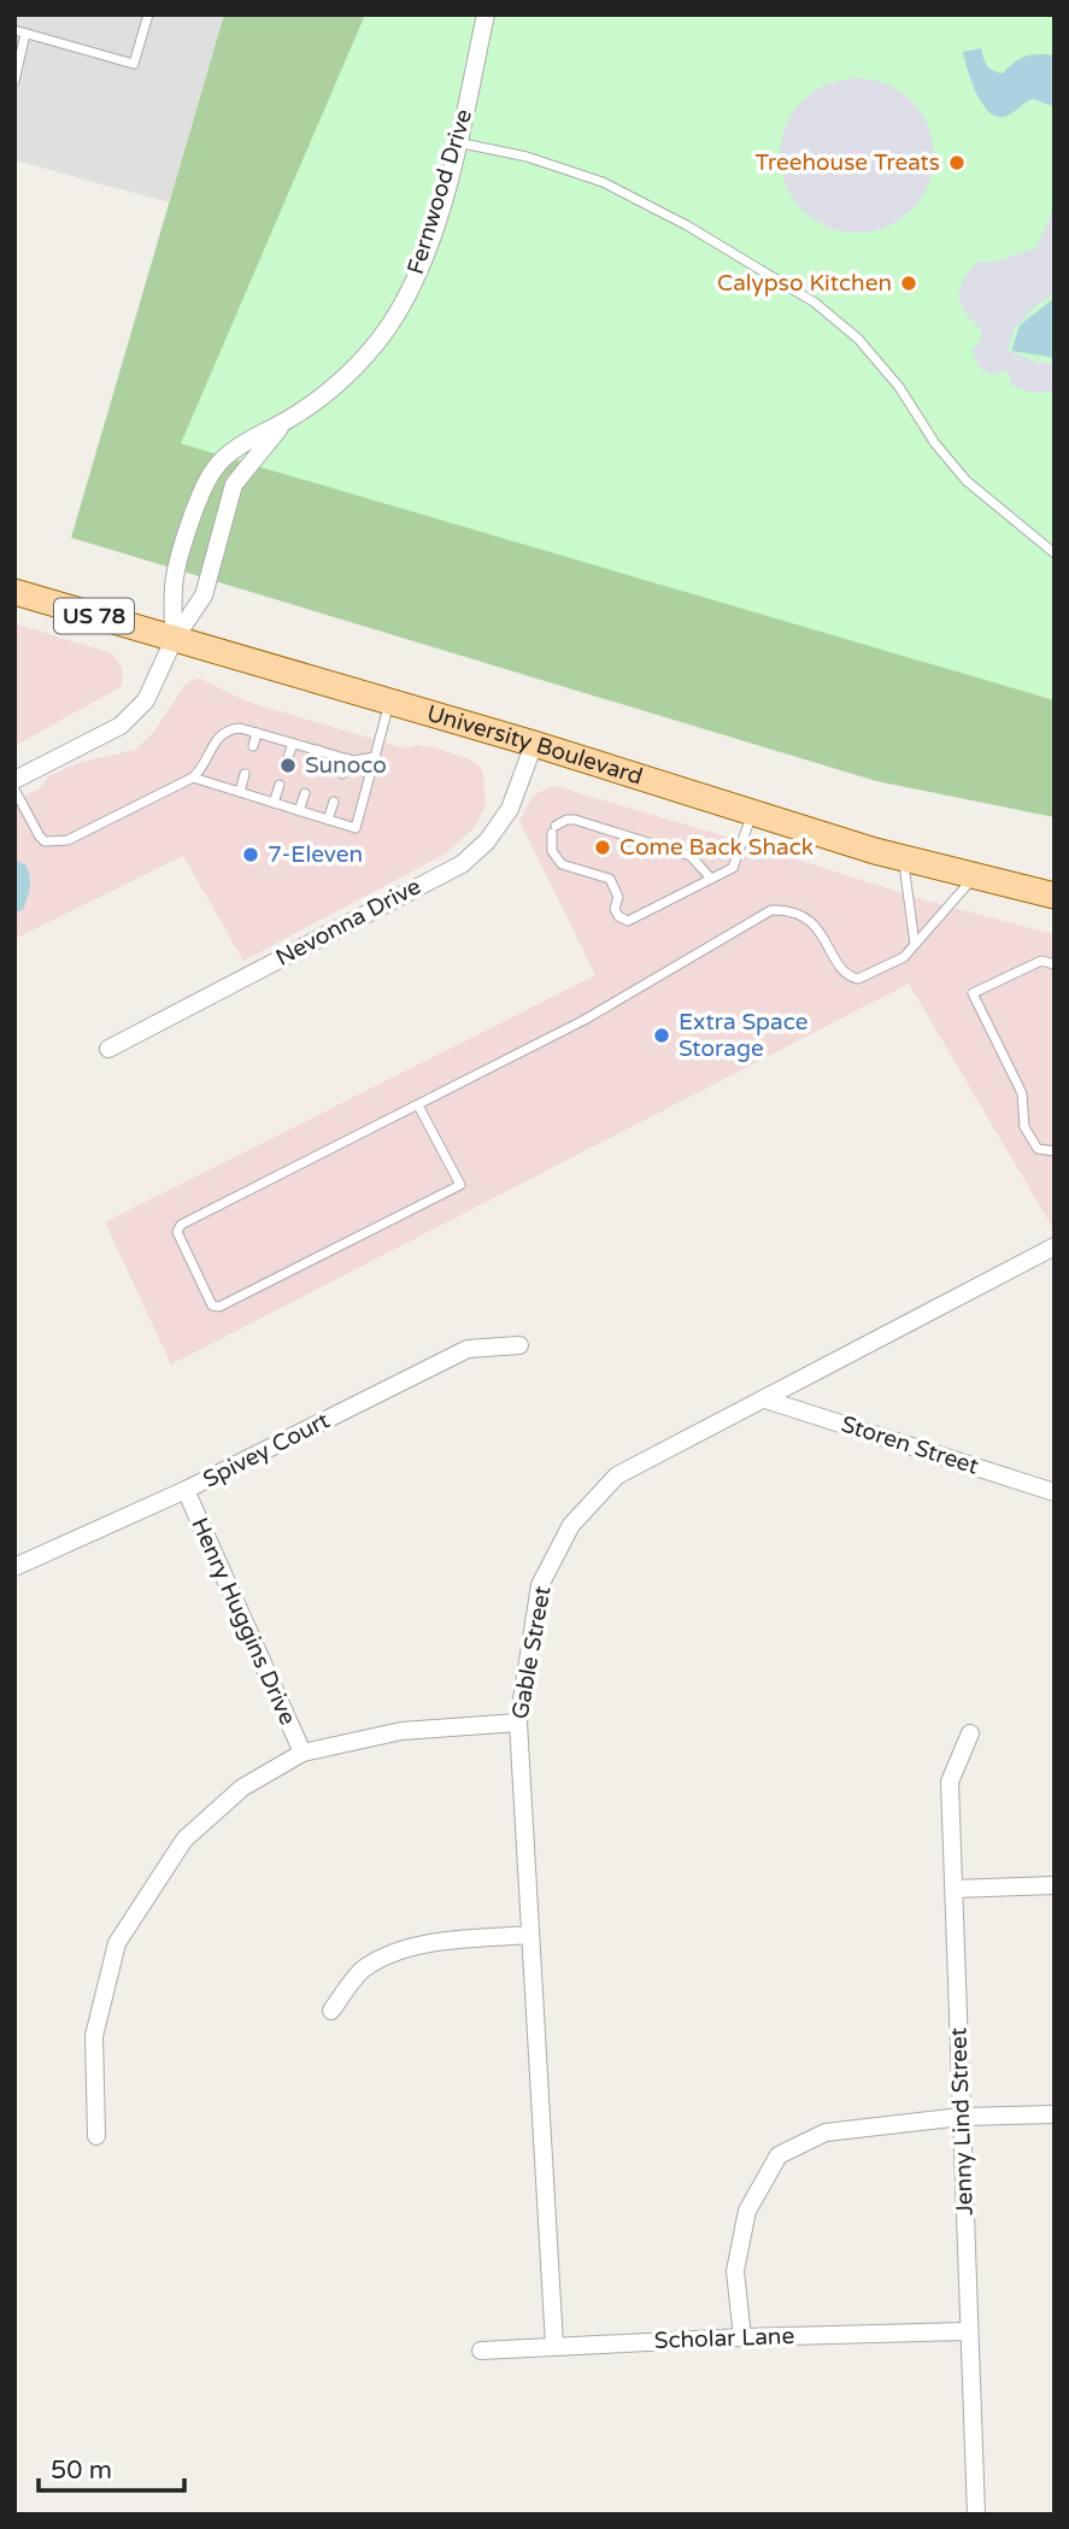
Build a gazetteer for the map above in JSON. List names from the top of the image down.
{
  "streets": {
    "main road": ["US 78", "University Boulevard"],
    "street": [
      "Fernwood Drive",
      "Nevonna Drive",
      "Storen Street",
      "Spivey Court",
      "Henry Huggins Drive",
      "Gable Street",
      "Jenny Lind Street",
      "Scholar Lane"
    ]
  },
  "crossings": [
    ["Fernwood Drive", "University Boulevard"],
    ["University Boulevard", "Nevonna Drive"],
    ["Storen Street", "Gable Street"],
    ["Spivey Court", "Henry Huggins Drive"],
    ["Gable Street", "Scholar Lane"],
    ["Jenny Lind Street", "Scholar Lane"]
  ],
  "places": [
    "Treehouse Treats",
    "Calypso Kitchen",
    "Sunoco",
    "Come Back Shack",
    "7-Eleven",
    "Extra Space Storage"
  ],
  "scale_bar": "50 m"
}
